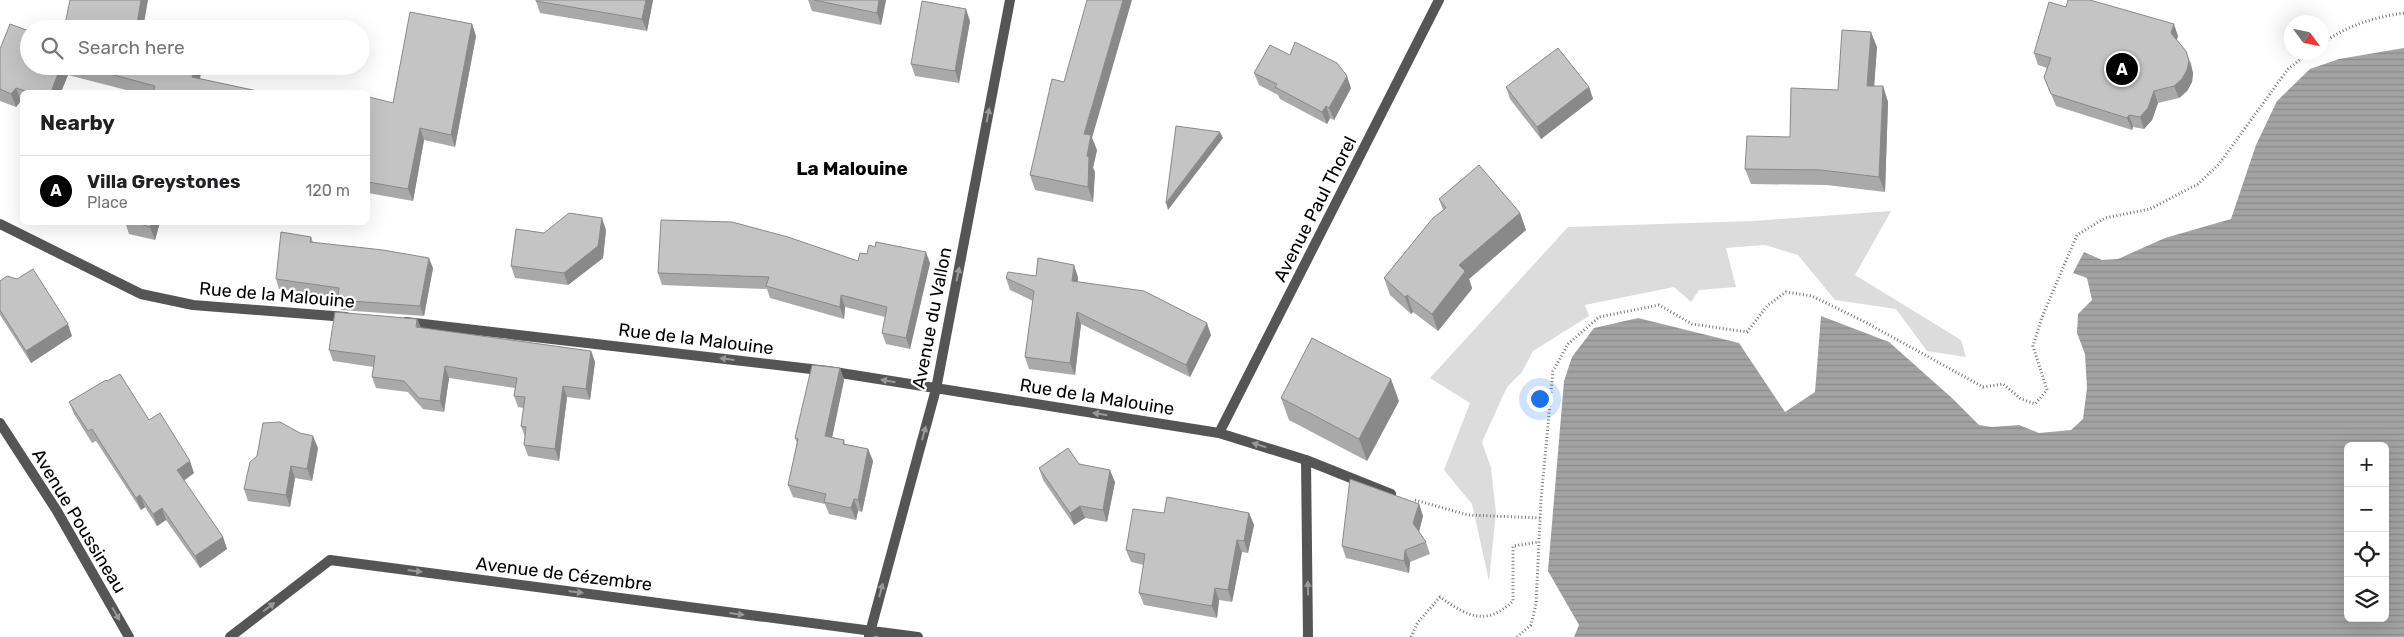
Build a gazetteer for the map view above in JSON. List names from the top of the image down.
{
  "streets": {
    "street": [
      "Avenue Paul Thorel",
      "Rue de la Malouine",
      "Avenue du Vallon",
      "Avenue Poussineau",
      "Avenue de Cézembre"
    ]
  },
  "crossings": [
    ["Avenue Paul Thorel", "Rue de la Malouine"],
    ["Rue de la Malouine", "Avenue du Vallon"],
    ["Avenue du Vallon", "Avenue de Cézembre"]
  ],
  "one_way": [
    "Rue de la Malouine",
    "Avenue du Vallon",
    "Avenue Poussineau",
    "Avenue de Cézembre"
  ],
  "districts": ["La Malouine"],
  "north": "bottom right",
  "page": {
    "search": "Search here",
    "pins": "A",
    "heading": "Nearby",
    "list": [
      {
        "mark": "A",
        "name": "Villa Greystones",
        "note": "Place",
        "value": "120 m"
      }
    ],
    "map_buttons": ["+", "−"]
  }
}
